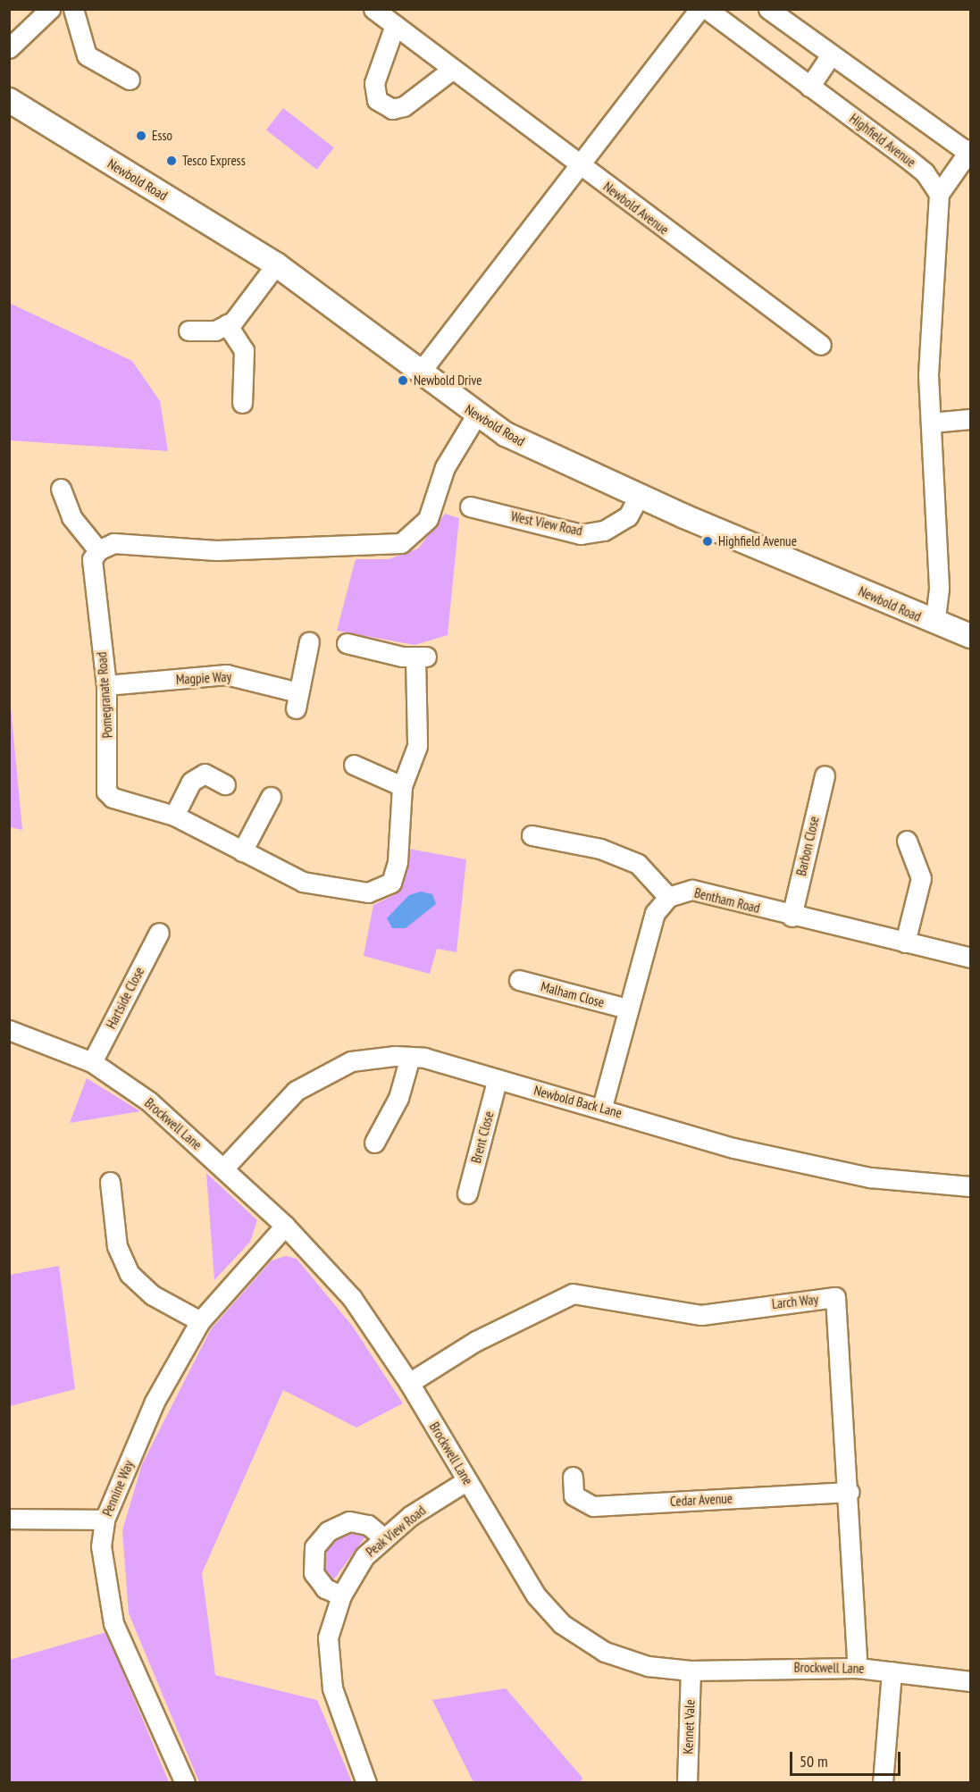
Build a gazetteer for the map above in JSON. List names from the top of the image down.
{
  "streets": {
    "main road": ["Newbold Road"],
    "street": [
      "Highfield Avenue",
      "Newbold Avenue",
      "West View Road",
      "Magpie Way",
      "Pomegranate Road",
      "Barbon Close",
      "Bentham Road",
      "Malham Close",
      "Hartside Close",
      "Newbold Back Lane",
      "Brockwell Lane",
      "Brent Close",
      "Larch Way",
      "Pennine Way",
      "Cedar Avenue",
      "Peak View Road",
      "Kennet Vale"
    ]
  },
  "crossings": [
    ["Newbold Road", "West View Road"],
    ["Magpie Way", "Pomegranate Road"],
    ["Barbon Close", "Bentham Road"],
    ["Hartside Close", "Brockwell Lane"],
    ["Newbold Back Lane", "Brockwell Lane"],
    ["Newbold Back Lane", "Brent Close"],
    ["Brockwell Lane", "Larch Way"],
    ["Brockwell Lane", "Pennine Way"],
    ["Brockwell Lane", "Peak View Road"],
    ["Brockwell Lane", "Kennet Vale"],
    ["Larch Way", "Cedar Avenue"]
  ],
  "places": [
    "Esso",
    "Tesco Express",
    "Newbold Drive",
    "Highfield Avenue"
  ],
  "scale_bar": "50 m"
}
